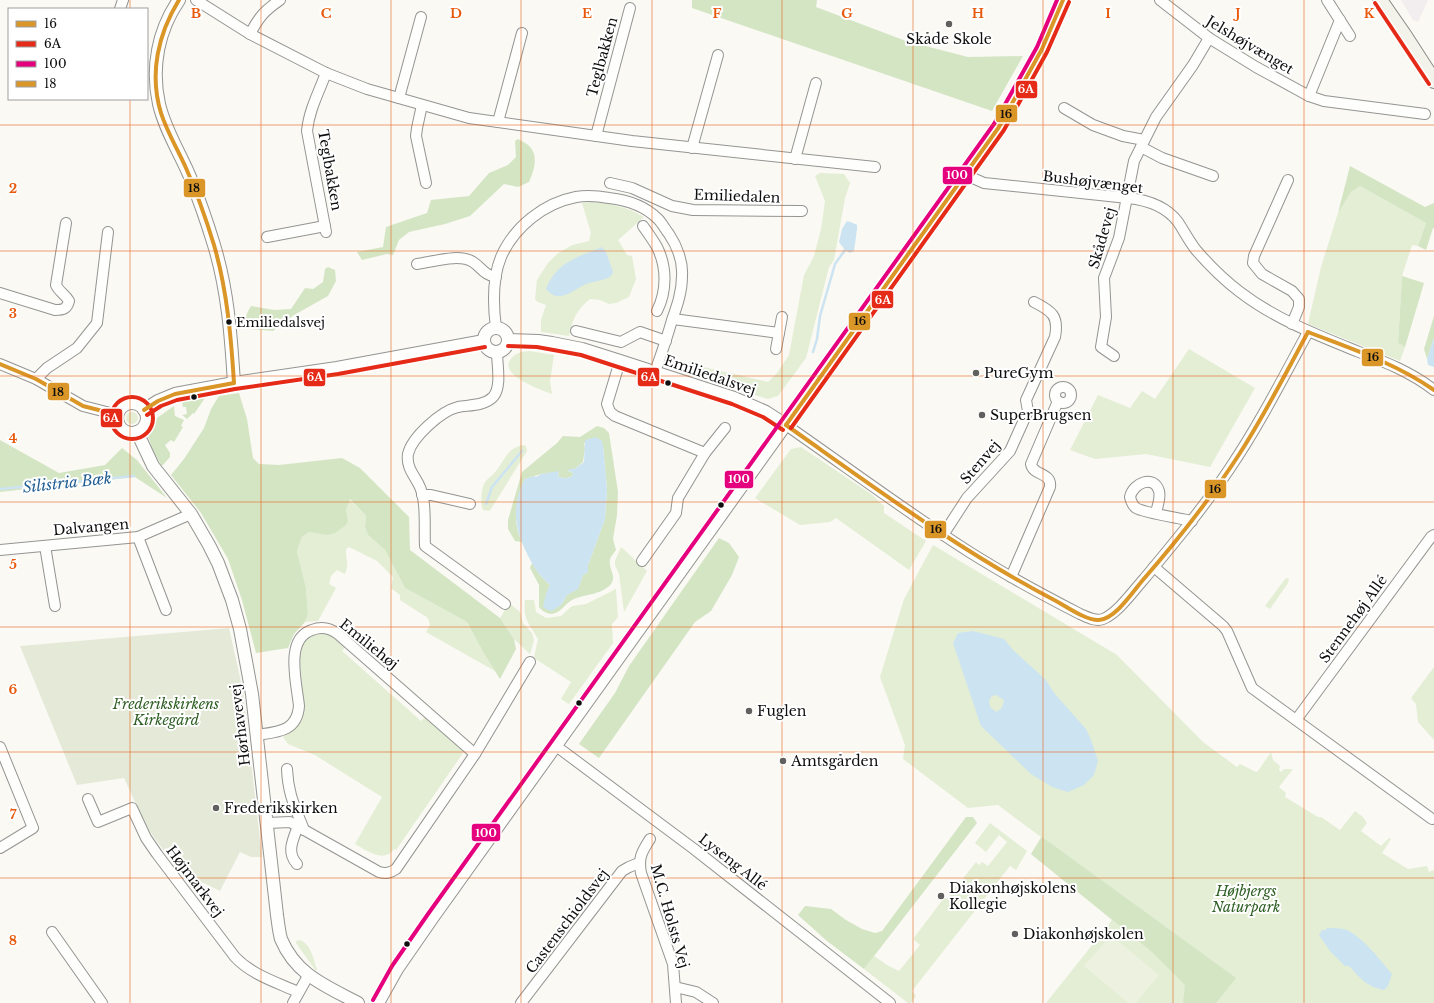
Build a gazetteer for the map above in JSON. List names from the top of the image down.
{
  "streets": {
    "street": [
      "Jelshøjvænget",
      "Teglbakken",
      "Bushøjvænget",
      "Emiliedalen",
      "Skådevej",
      "Emiliedalsvej",
      "Stenvej",
      "Dalvangen",
      "Stennehøj Allé",
      "Emiliehøj",
      "Hørhavevej",
      "Lyseng Allé",
      "Højmarkvej",
      "M.C. Holsts Vej",
      "Castenschioldsvej"
    ]
  },
  "crossings": [
    ["Jelshøjvænget", "Skådevej"],
    ["Bushøjvænget", "Skådevej"],
    ["Dalvangen", "Hørhavevej"],
    ["Emiliehøj", "Hørhavevej"],
    ["M.C. Holsts Vej", "Castenschioldsvej"]
  ],
  "water": ["Silistria Bæk"],
  "parks": ["Frederikskirkens Kirkegård", "Højbjergs Naturpark"],
  "places": [
    "Skåde Skole",
    "Emiliedalsvej",
    "PureGym",
    "SuperBrugsen",
    "Fuglen",
    "Amtsgården",
    "Frederikskirken",
    "Diakonhøjskolens Kollegie",
    "Diakonhøjskolen"
  ],
  "lines": [
    "transit line 16",
    "transit line 100",
    "transit line 18",
    "transit line 6A"
  ],
  "legend": [
    "16",
    "6A",
    "100",
    "18"
  ],
  "grid": {
    "columns": [
      "B",
      "C",
      "D",
      "E",
      "F",
      "G",
      "H",
      "I",
      "J",
      "K"
    ],
    "rows": [
      "2",
      "3",
      "4",
      "5",
      "6",
      "7",
      "8"
    ]
  }
}
